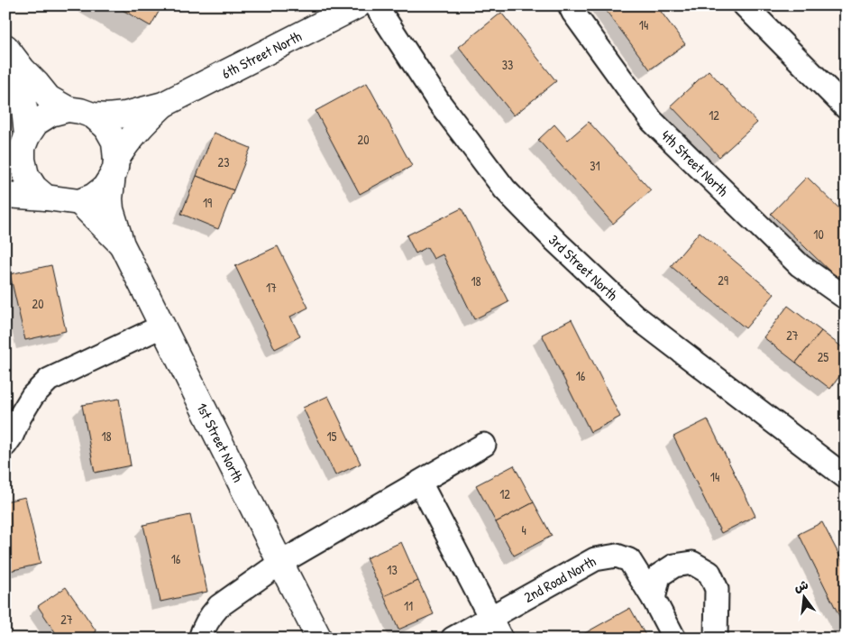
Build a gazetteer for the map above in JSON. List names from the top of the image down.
{
  "streets": {
    "street": [
      "6th Street North",
      "4th Street North",
      "3rd Street North",
      "1st Street North",
      "2nd Road North"
    ]
  },
  "crossings": [
    ["6th Street North", "1st Street North"]
  ],
  "house_numbers": [
    "14",
    "33",
    "12",
    "20",
    "23",
    "31",
    "19",
    "10",
    "29",
    "18",
    "17",
    "20",
    "27",
    "25",
    "16",
    "18",
    "15",
    "14",
    "12",
    "4",
    "16",
    "13",
    "11",
    "27"
  ],
  "north": "top"
}
